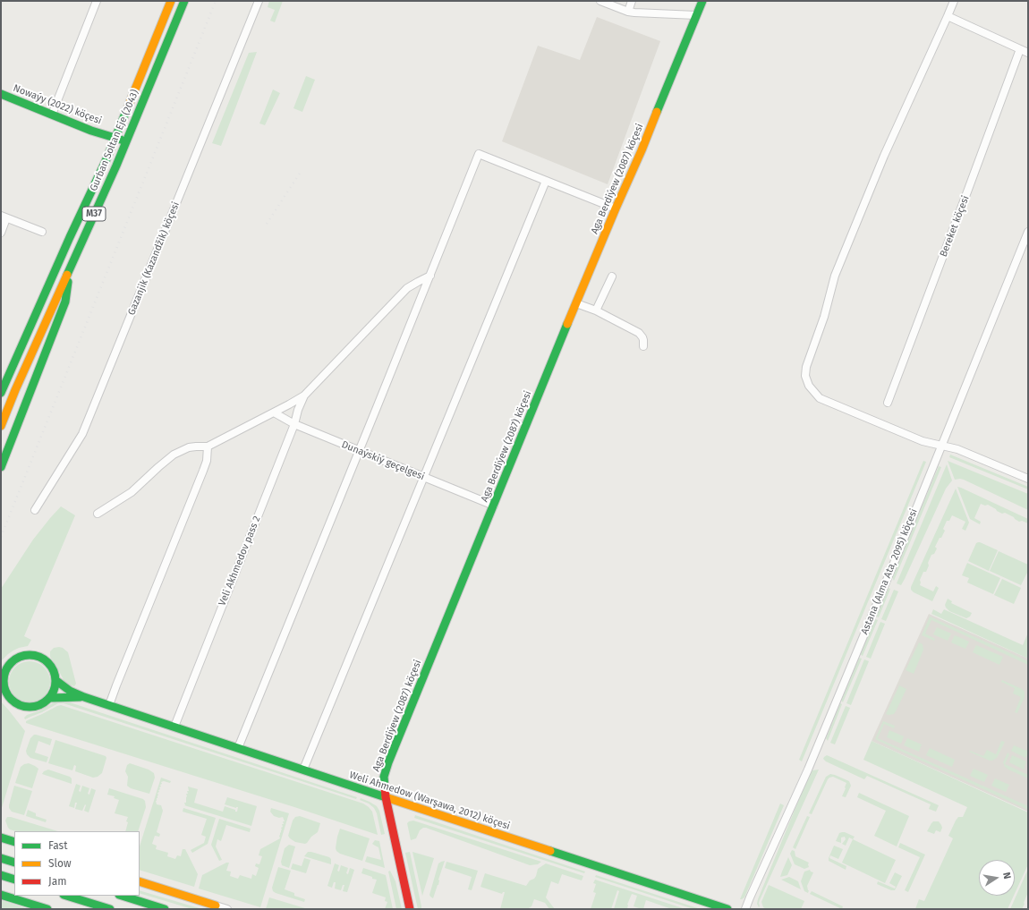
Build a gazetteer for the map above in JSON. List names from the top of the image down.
{
  "streets": {
    "main road": [
      "Nowaýy (2022) köçesi",
      "Gurban Soltan Eje (2043)",
      "Aga Berdiýew (2087) köçesi",
      "M37",
      "Weli Ahmedow (Warşawa, 2012) köçesi"
    ],
    "street": [
      "Bereket köçesi",
      "Gazanjik (Kazandžik) köçesi",
      "Dunaýskiý geçelgesi",
      "Veli Akhmedov pass 2",
      "Astana (Alma Ata, 2095) köçesi"
    ]
  },
  "crossings": [
    ["Nowaýy (2022) köçesi", "Gurban Soltan Eje (2043)"],
    ["Aga Berdiýew (2087) köçesi", "Dunaýskiý geçelgesi"],
    ["Aga Berdiýew (2087) köçesi", "Weli Ahmedow (Warşawa, 2012) köçesi"],
    ["Dunaýskiý geçelgesi", "Veli Akhmedov pass 2"],
    ["Veli Akhmedov pass 2", "Weli Ahmedow (Warşawa, 2012) köçesi"]
  ],
  "legend": ["Fast", "Slow", "Jam"],
  "north": "right"
}
